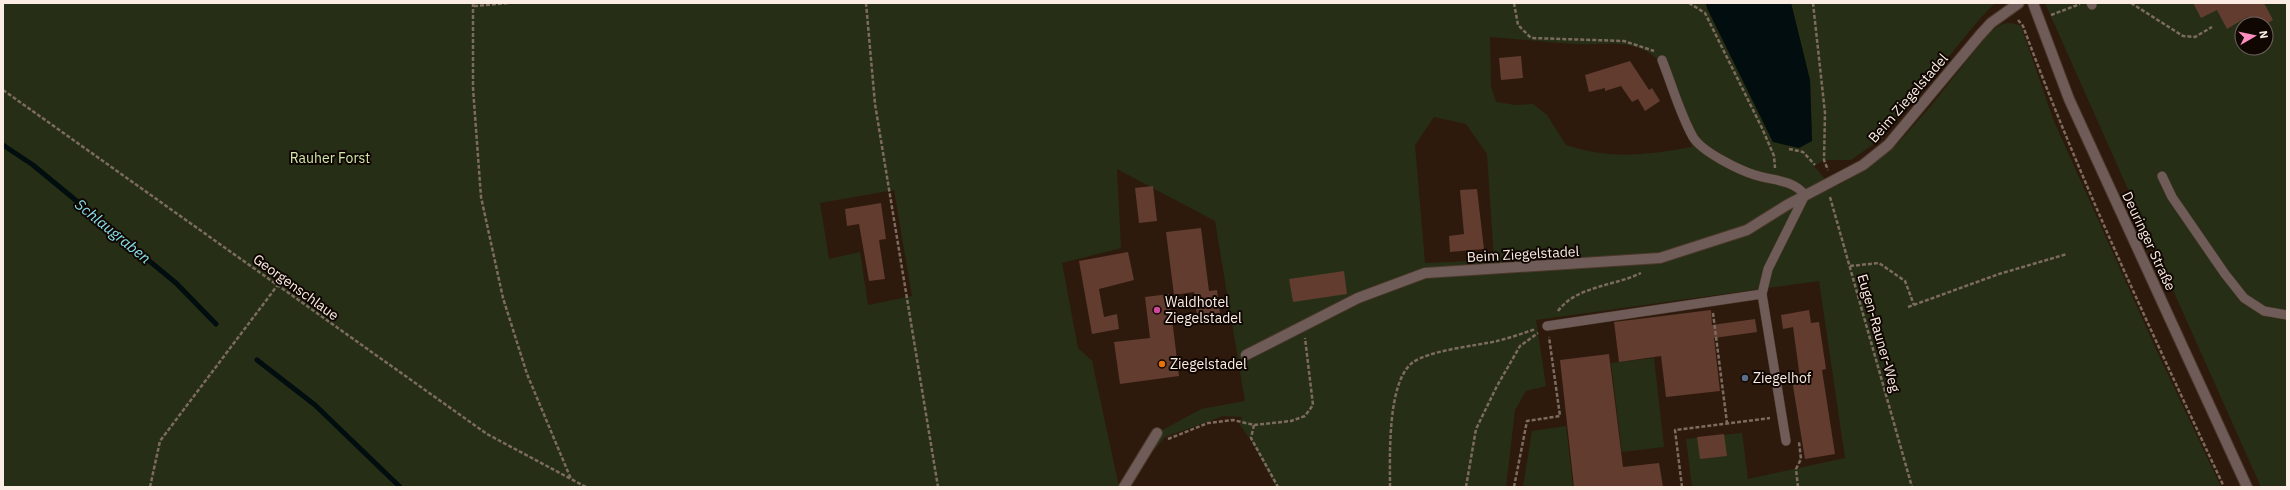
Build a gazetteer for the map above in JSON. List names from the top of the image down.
{
  "streets": {
    "street": ["Beim Ziegelstadel", "Deuringer Straße"],
    "path": ["Georgenschlaue", "Eugen-Rauner-Weg"]
  },
  "crossings": [
    ["Beim Ziegelstadel", "Eugen-Rauner-Weg"]
  ],
  "water": ["Schlaugraben"],
  "parks": ["Rauher Forst"],
  "places": ["Waldhotel Ziegelstadel", "Ziegelstadel", "Ziegelhof"],
  "north": "right"
}
